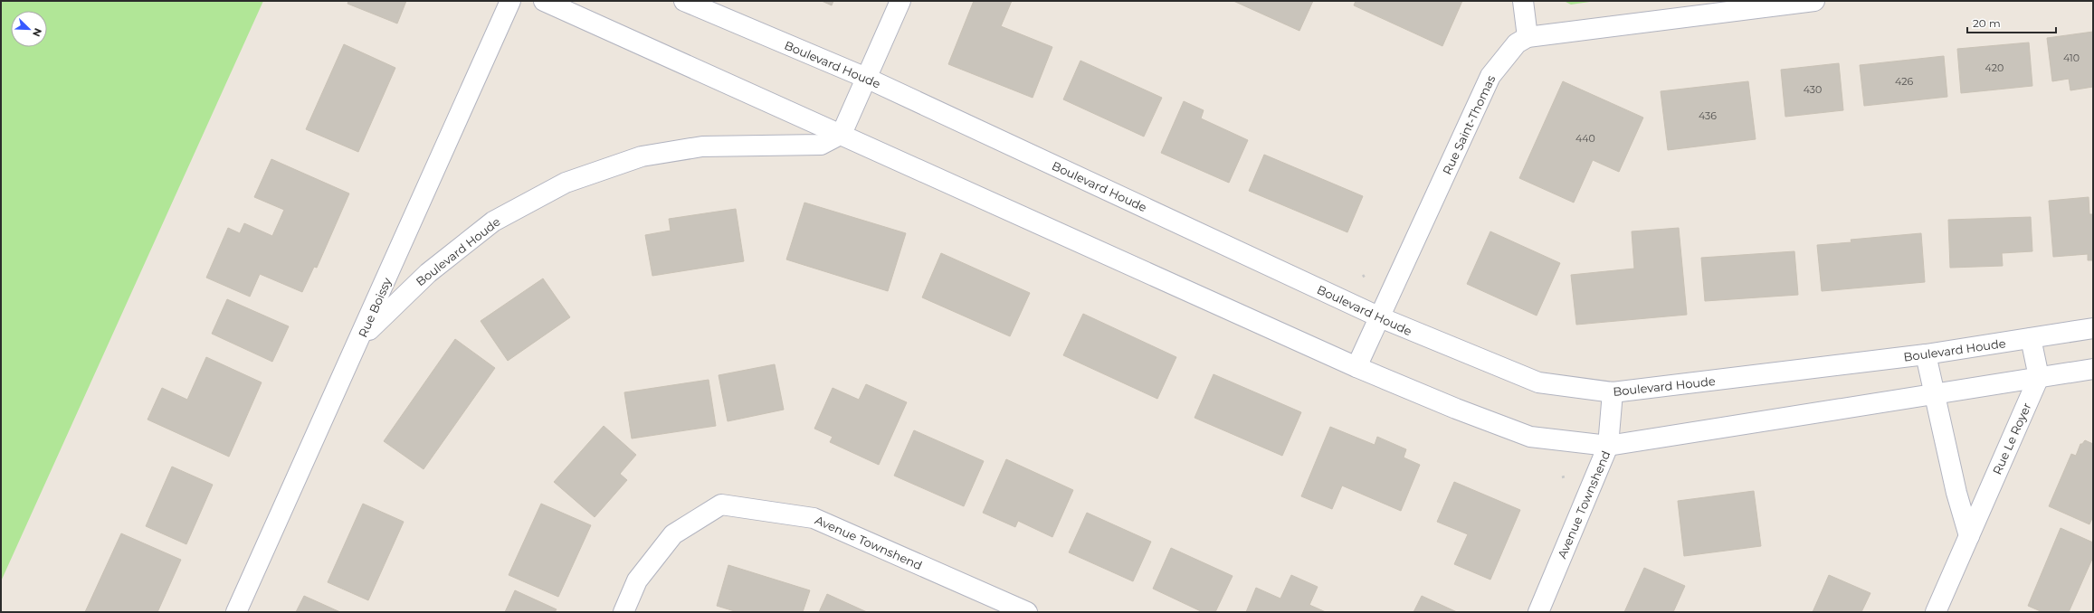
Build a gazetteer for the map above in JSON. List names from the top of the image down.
{
  "streets": {
    "street": [
      "Boulevard Houde",
      "Rue Saint-Thomas",
      "Rue Boissy",
      "Rue Le Royer",
      "Avenue Townshend"
    ]
  },
  "crossings": [
    ["Boulevard Houde", "Rue Saint-Thomas"],
    ["Boulevard Houde", "Rue Boissy"],
    ["Boulevard Houde", "Avenue Townshend"]
  ],
  "house_numbers": [
    "410",
    "420",
    "426",
    "430",
    "436",
    "440"
  ],
  "scale_bar": "20 m",
  "north": "bottom right"
}
